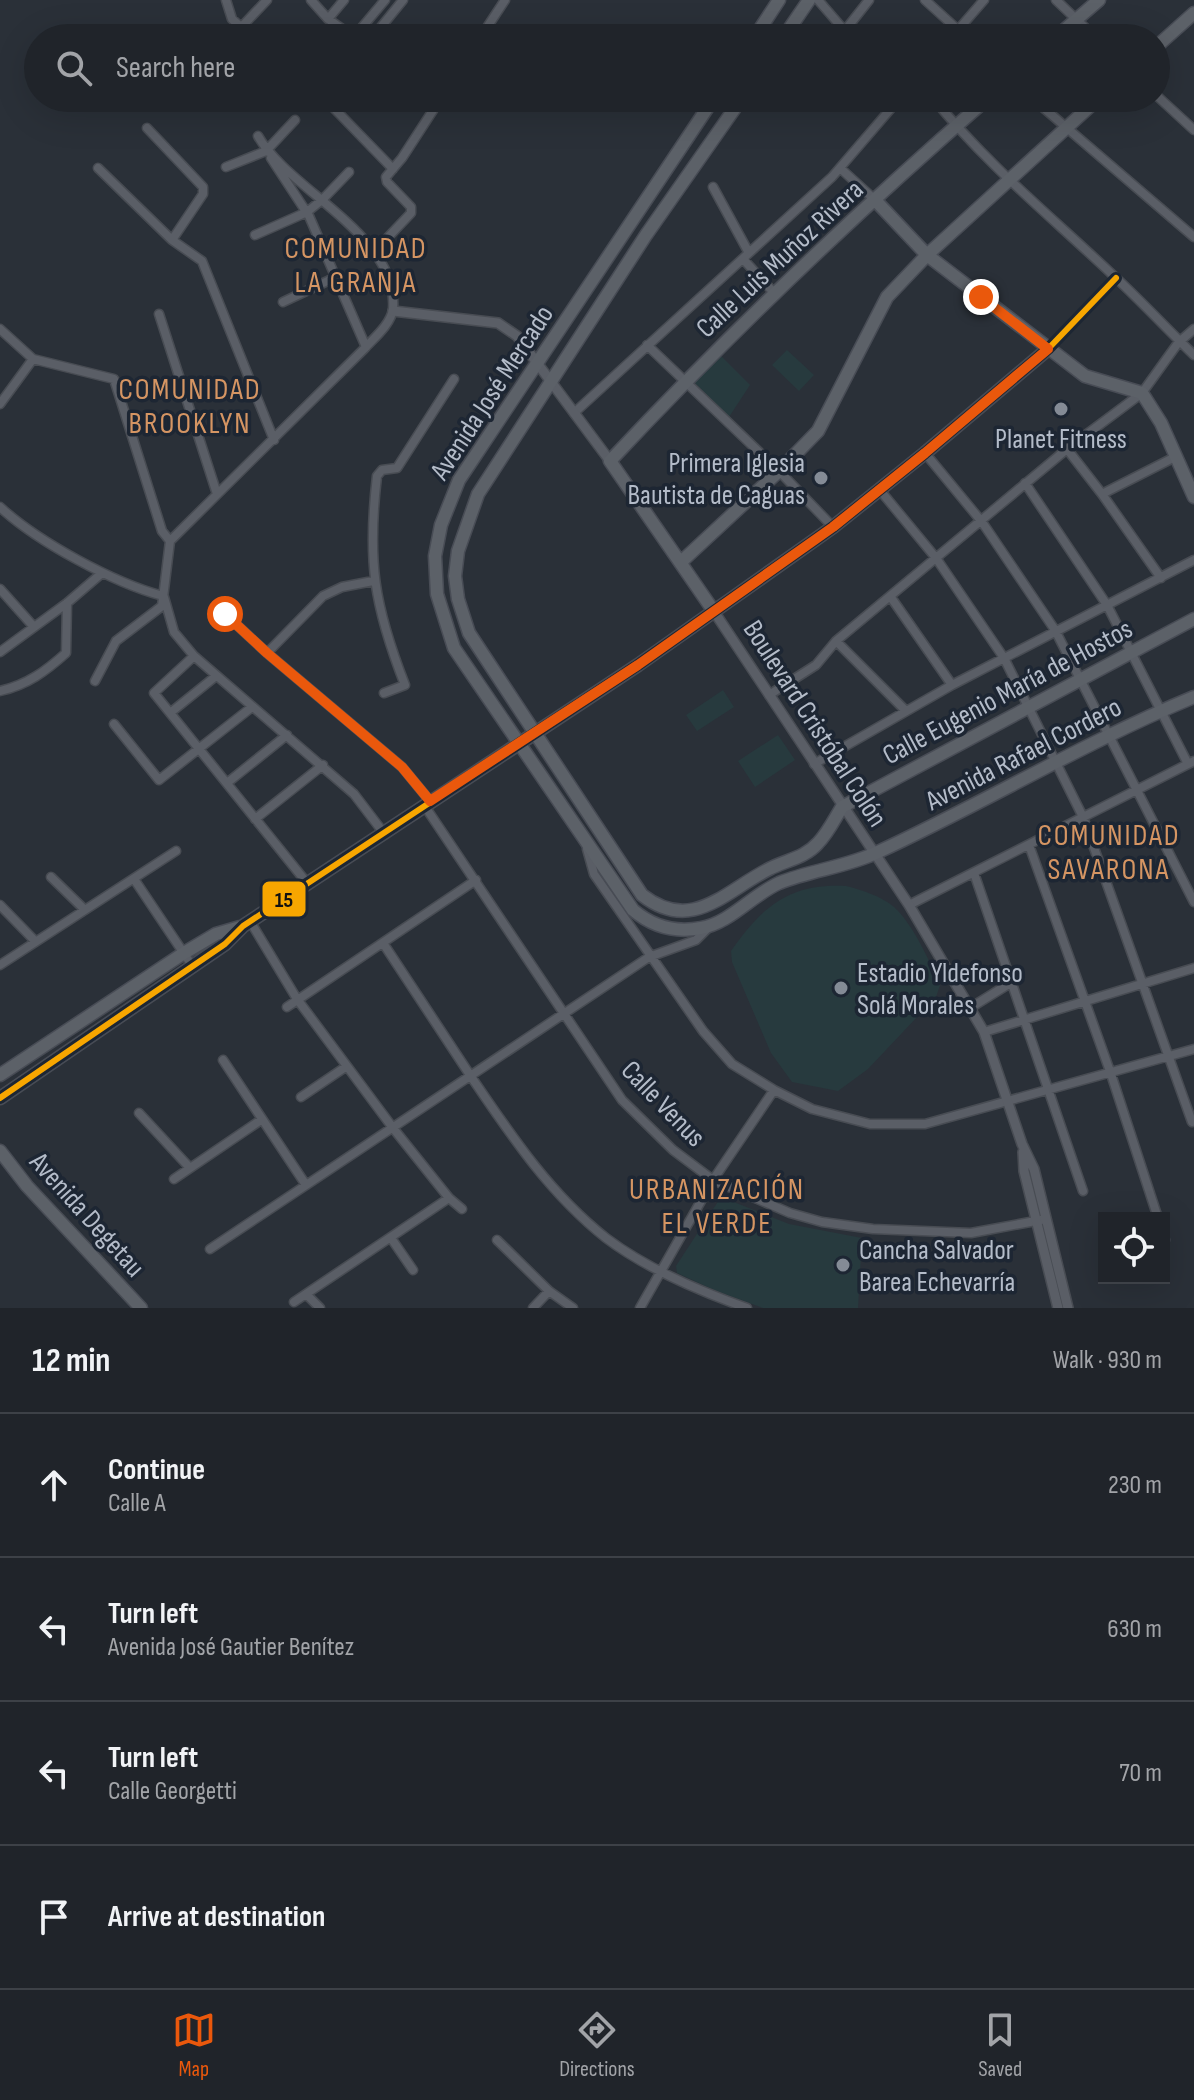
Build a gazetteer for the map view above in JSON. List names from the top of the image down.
{
  "streets": {
    "main road": [
      "Calle Luis Muñoz Rivera",
      "Avenida José Mercado",
      "Calle Eugenio María de Hostos",
      "Boulevard Cristóbal Colón",
      "Avenida Rafael Cordero",
      "Avenida Degetau"
    ],
    "street": ["Calle Venus"]
  },
  "crossings": [
    ["Calle Luis Muñoz Rivera", "Boulevard Cristóbal Colón"],
    ["Avenida José Mercado", "Calle Eugenio María de Hostos"],
    ["Avenida José Mercado", "Boulevard Cristóbal Colón"],
    ["Avenida José Mercado", "Avenida Rafael Cordero"],
    ["Calle Eugenio María de Hostos", "Boulevard Cristóbal Colón"],
    ["Boulevard Cristóbal Colón", "Avenida Rafael Cordero"],
    ["Boulevard Cristóbal Colón", "Calle Venus"]
  ],
  "districts": [
    "COMUNIDAD LA GRANJA",
    "COMUNIDAD BROOKLYN",
    "COMUNIDAD SAVARONA",
    "URBANIZACIÓN EL VERDE"
  ],
  "places": [
    "Planet Fitness",
    "Primera Iglesia Bautista de Caguas",
    "Estadio Yldefonso Solá Morales",
    "Cancha Salvador Barea Echevarría"
  ],
  "lines": ["transit line 15"],
  "page": {
    "search": "Search here",
    "heading": ["12 min", "Walk · 930 m"],
    "list": [
      ["Continue", "Calle A", "230 m"],
      ["Turn left", "Avenida José Gautier Benítez", "630 m"],
      ["Turn left", "Calle Georgetti", "70 m"],
      "Arrive at destination"
    ],
    "nav": ["Map", "Directions", "Saved"]
  }
}
